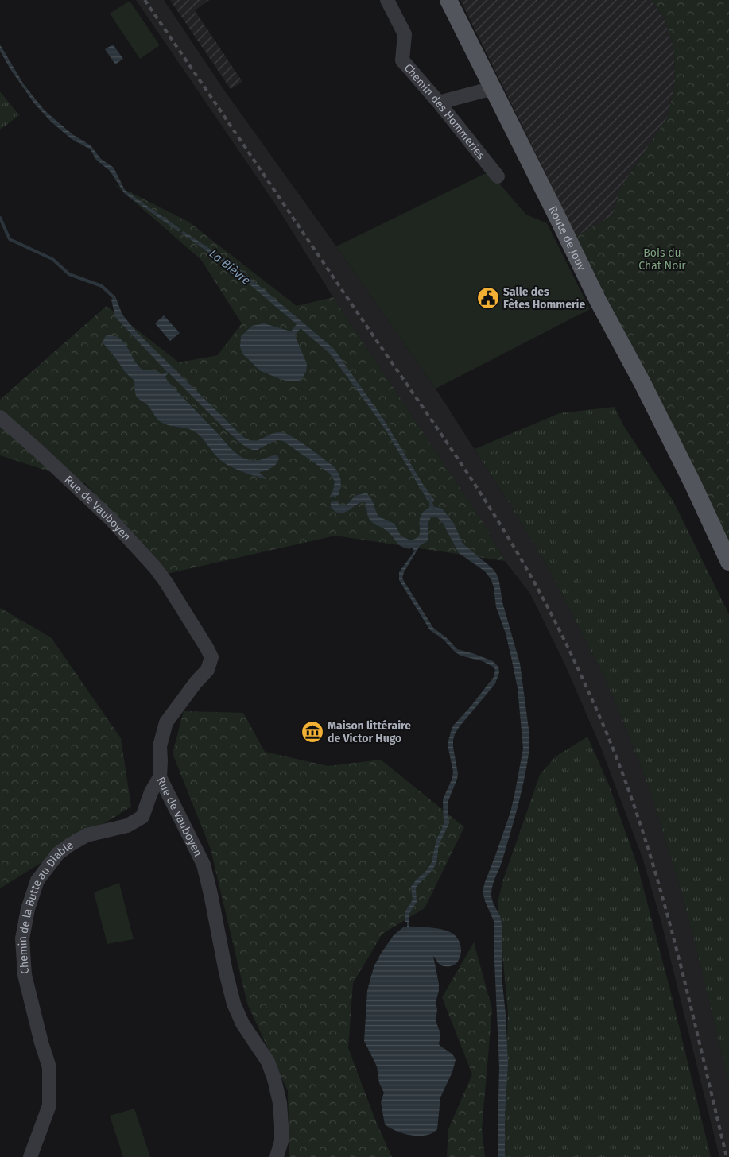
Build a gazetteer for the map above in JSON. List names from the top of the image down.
{
  "streets": {
    "main road": ["Route de Jouy"],
    "street": ["Chemin des Hommeries", "Rue de Vauboyen", "Chemin de la Butte au Diable"]
  },
  "crossings": [
    ["Rue de Vauboyen", "Chemin de la Butte au Diable"]
  ],
  "water": ["La Bièvre"],
  "parks": ["Bois du Chat Noir"],
  "places": {
    "public building": ["Salle des Fêtes Hommerie"],
    "museum": ["Maison littéraire de Victor Hugo"]
  }
}
